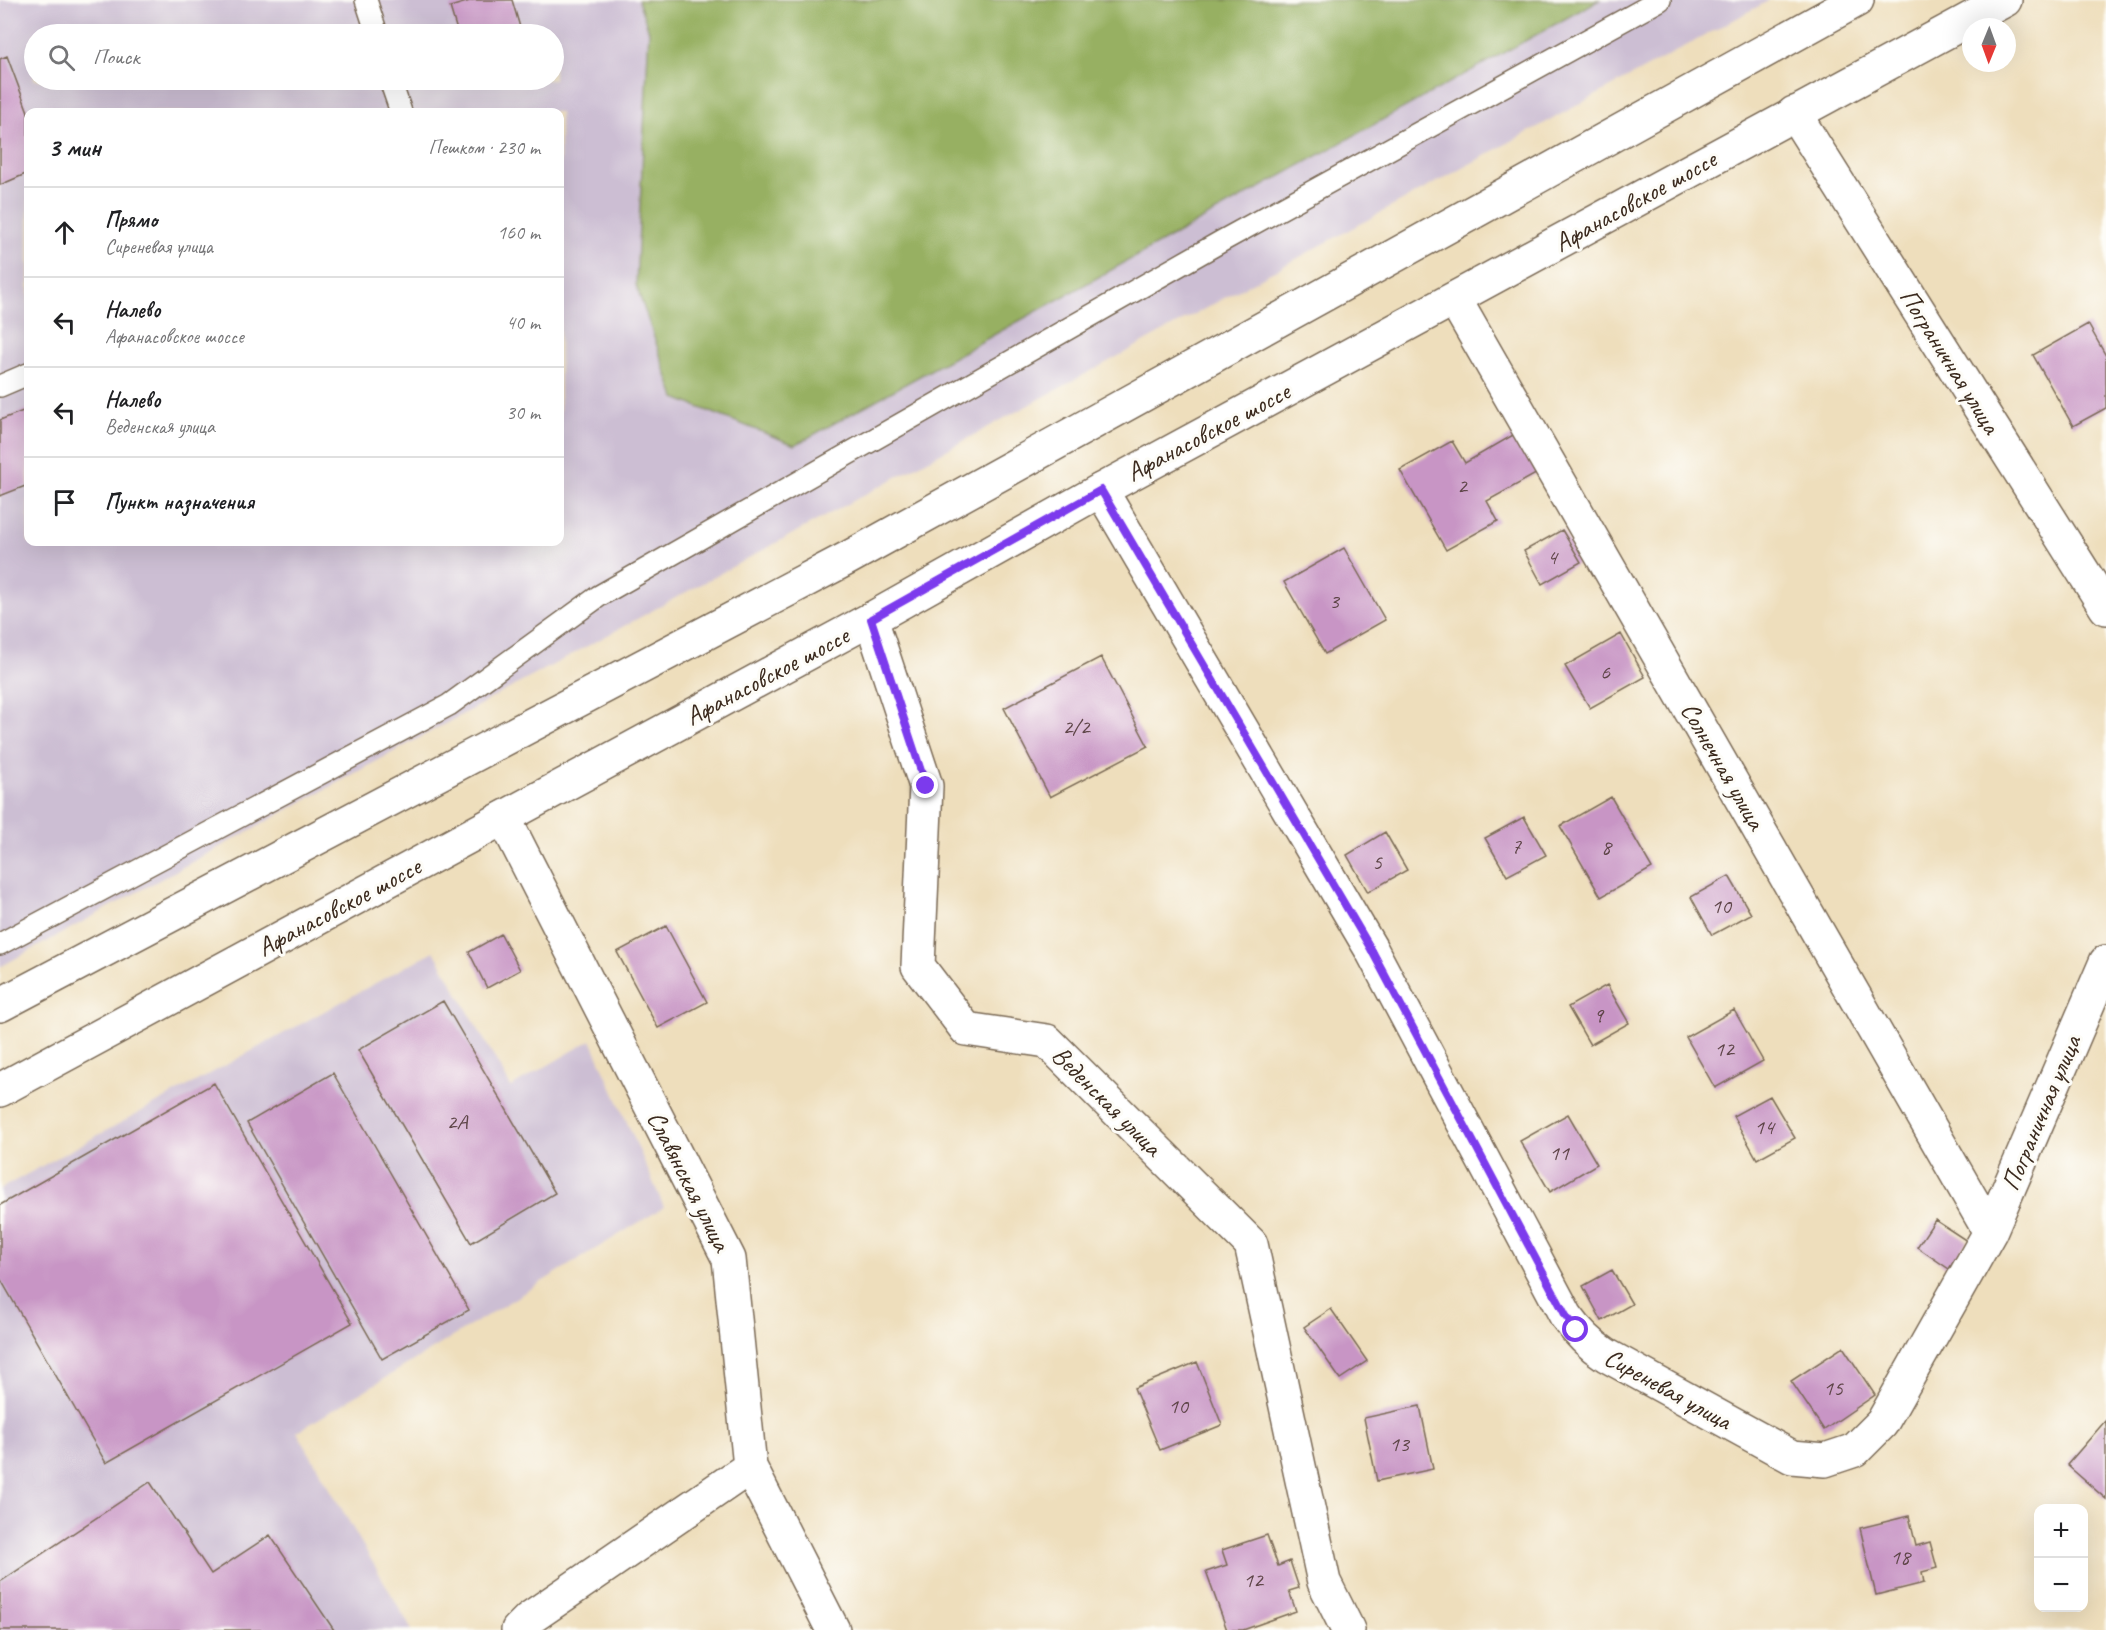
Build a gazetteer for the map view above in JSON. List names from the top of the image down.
{
  "streets": {
    "street": [
      "Афанасовское шоссе",
      "Пограничная улица",
      "Солнечная улица",
      "Веденская улица",
      "Славянская улица",
      "Сиреневая улица"
    ]
  },
  "crossings": [
    ["Афанасовское шоссе", "Пограничная улица"],
    ["Афанасовское шоссе", "Солнечная улица"],
    ["Афанасовское шоссе", "Веденская улица"],
    ["Афанасовское шоссе", "Славянская улица"],
    ["Афанасовское шоссе", "Сиреневая улица"],
    ["Пограничная улица", "Солнечная улица"],
    ["Пограничная улица", "Сиреневая улица"],
    ["Солнечная улица", "Сиреневая улица"]
  ],
  "house_numbers": [
    "2",
    "4",
    "3",
    "6",
    "2/2",
    "7",
    "8",
    "5",
    "10",
    "9",
    "12",
    "2А",
    "14",
    "11",
    "15",
    "10",
    "13",
    "18",
    "12"
  ],
  "north": "bottom",
  "page": {
    "search": "Поиск",
    "heading": ["3 мин", "Пешком · 230 m"],
    "list": [
      ["Прямо", "Сиреневая улица", "160 m"],
      ["Налево", "Афанасовское шоссе", "40 m"],
      ["Налево", "Веденская улица", "30 m"],
      "Пункт назначения"
    ],
    "map_buttons": ["+", "−"]
  }
}
